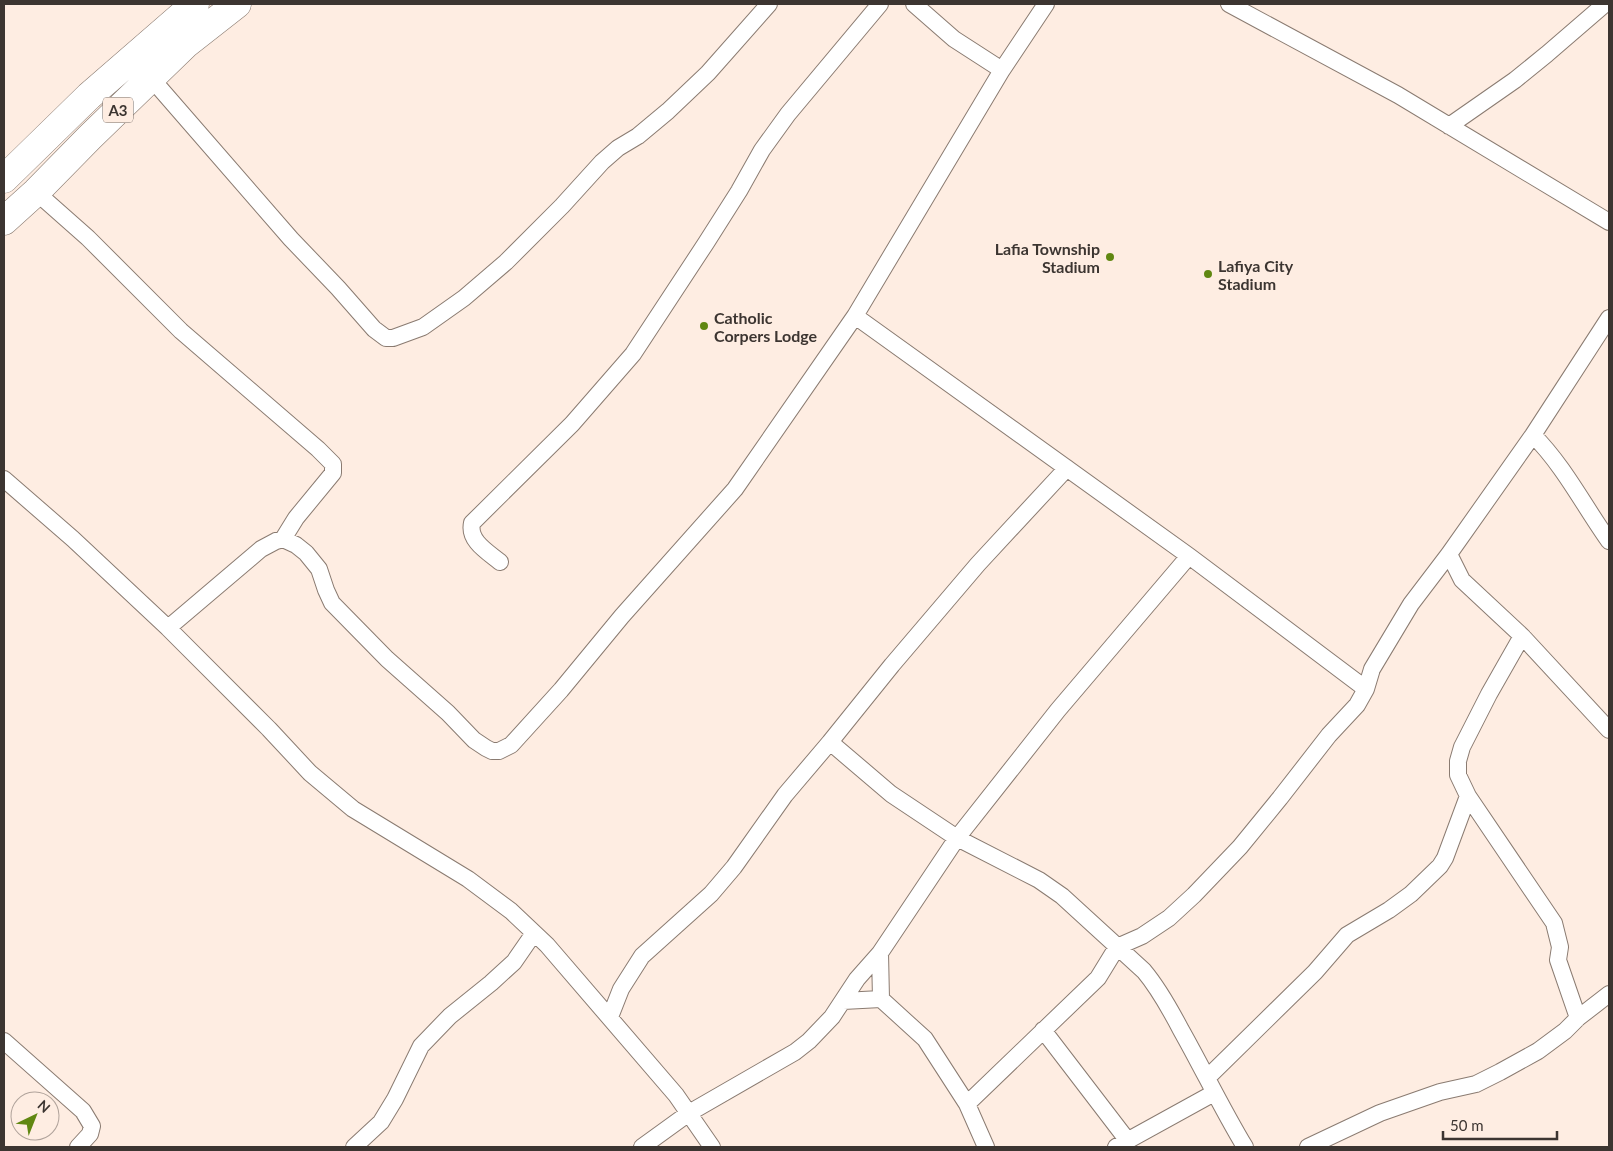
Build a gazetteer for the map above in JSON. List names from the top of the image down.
{
  "streets": {
    "highway": ["A3"]
  },
  "places": ["Lafia Township Stadium", "Lafiya City Stadium", "Catholic Corpers Lodge"],
  "scale_bar": "50 m",
  "north": "top right"
}
